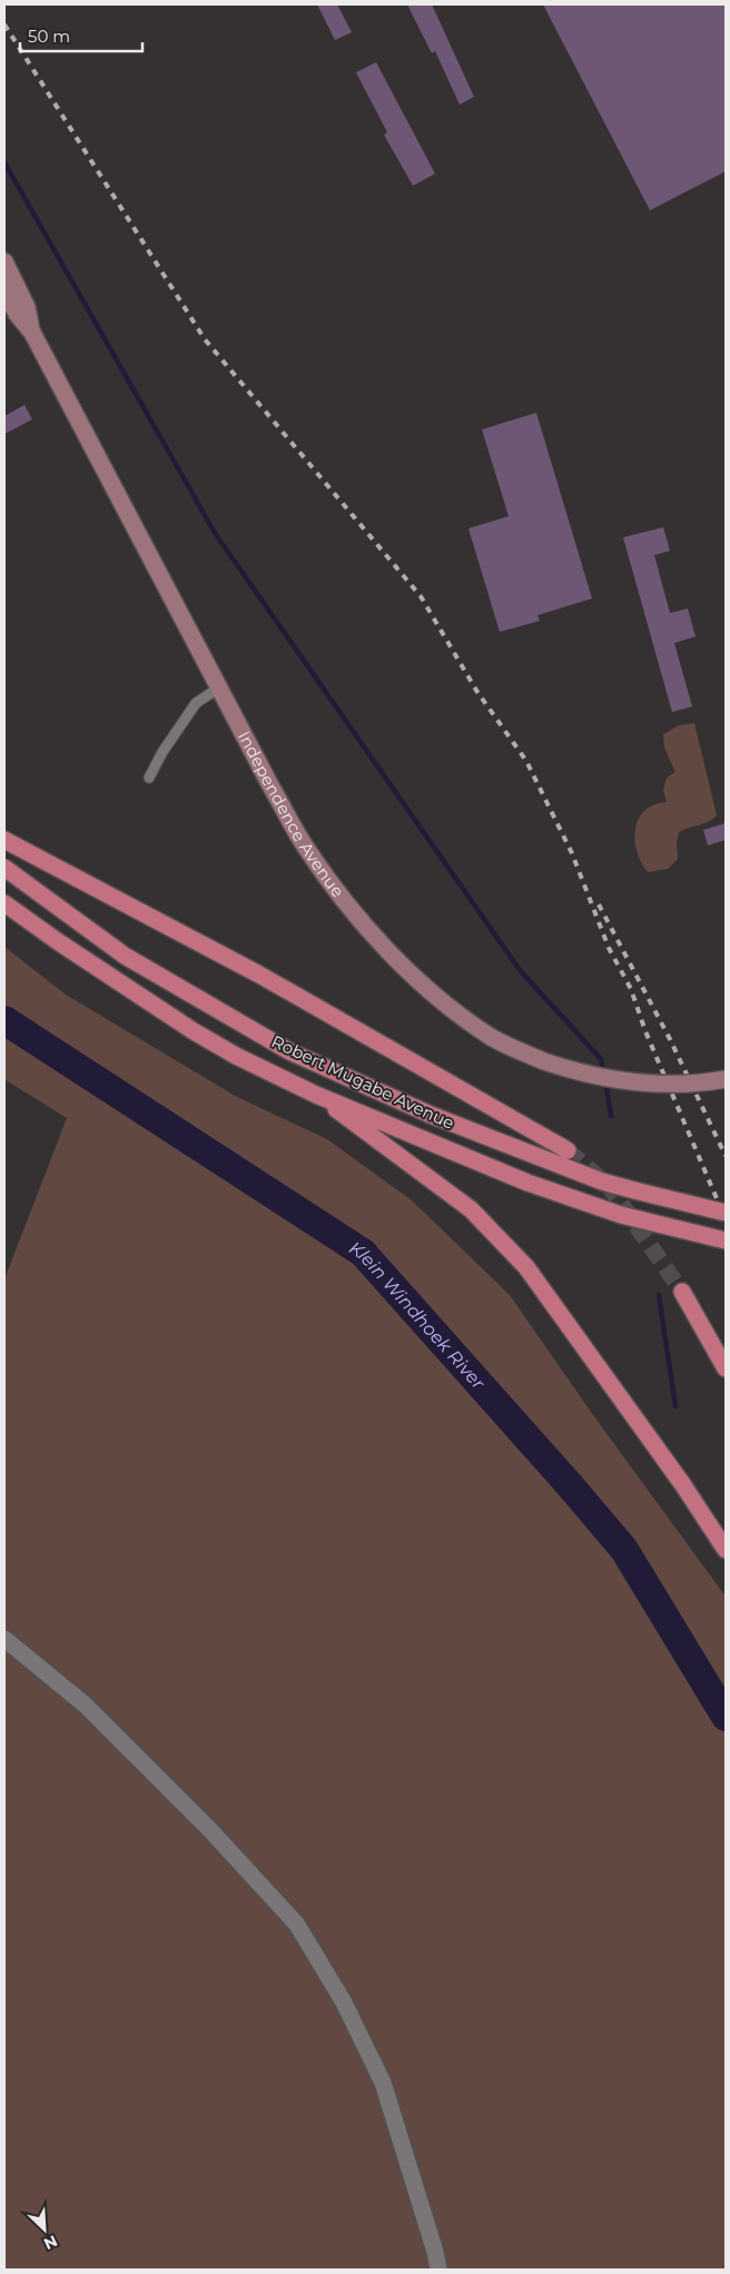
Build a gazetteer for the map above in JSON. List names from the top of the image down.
{
  "streets": {
    "main road": ["Independence Avenue", "Robert Mugabe Avenue"]
  },
  "water": ["Klein Windhoek River"],
  "scale_bar": "50 m",
  "north": "bottom right"
}
